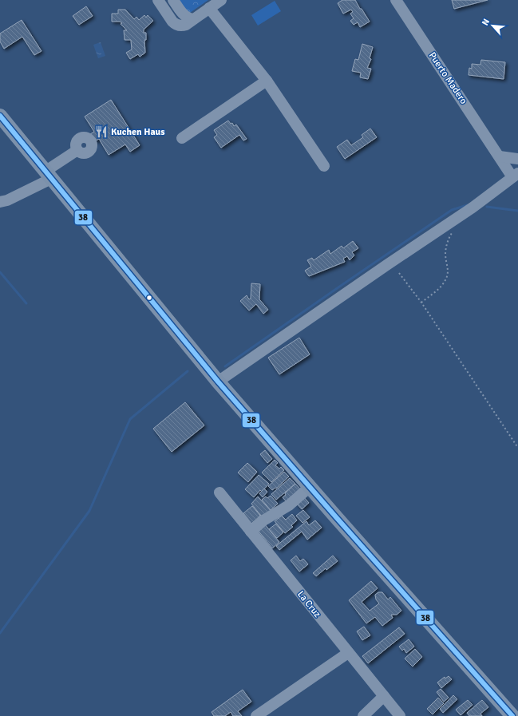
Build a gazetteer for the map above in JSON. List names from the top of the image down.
{
  "streets": {
    "street": ["Puerto Madero", "La Cruz"]
  },
  "places": {
    "restaurant": ["Kuchen Haus"]
  },
  "lines": ["transit line 38"],
  "north": "top left"
}
